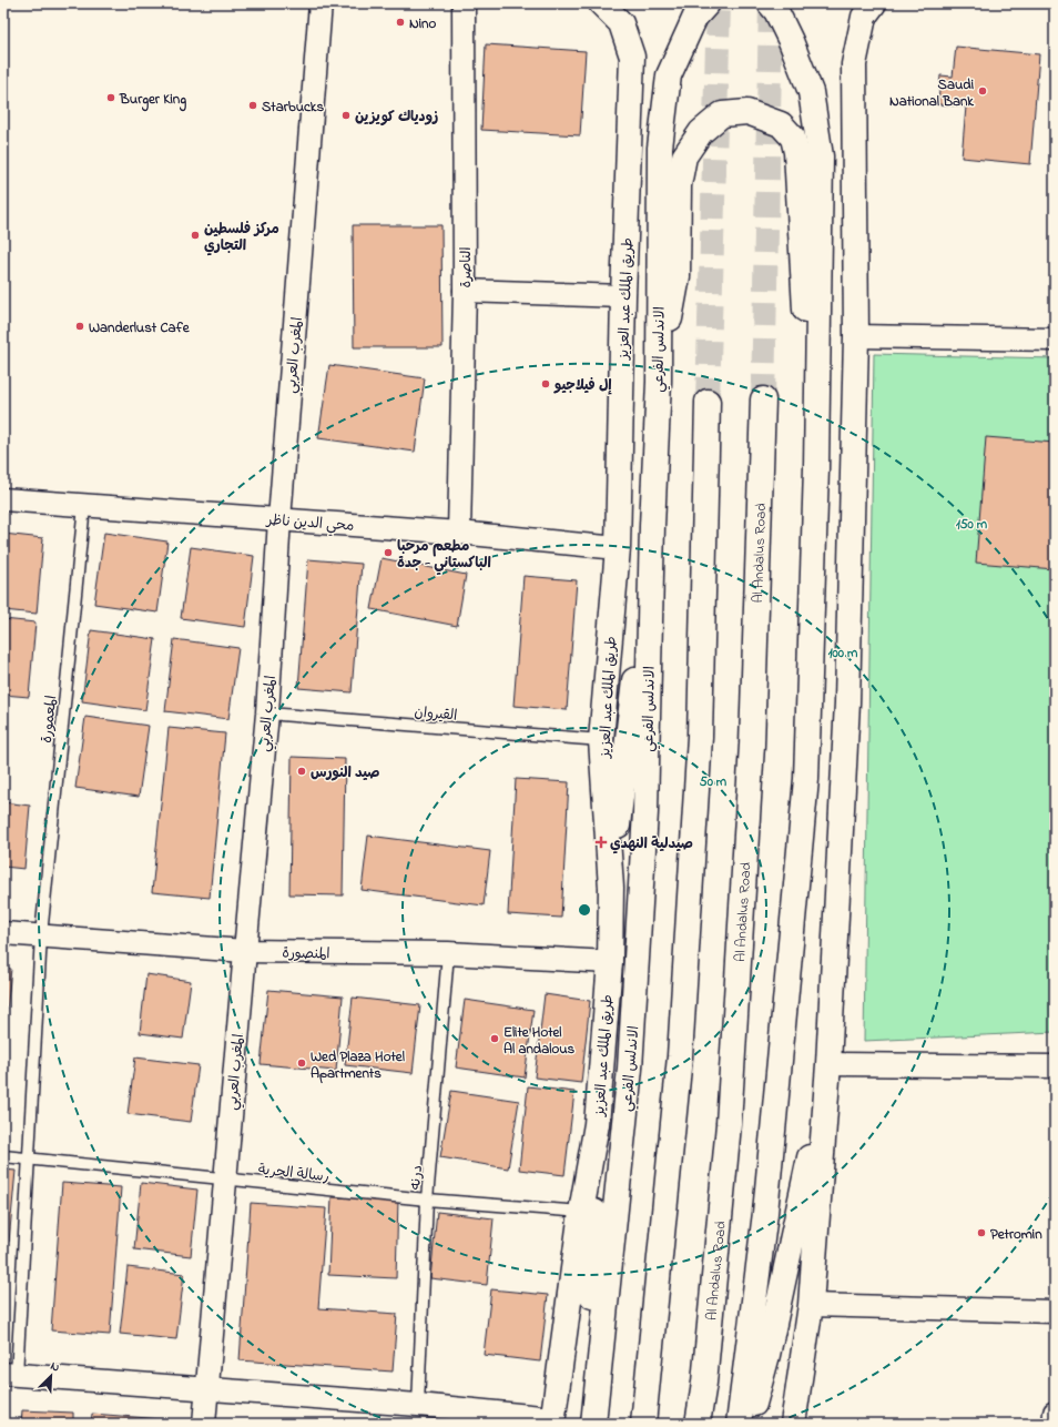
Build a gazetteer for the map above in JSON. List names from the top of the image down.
{
  "streets": {
    "main road": ["طريق الملك عبد العزيز", "الاندلس الفرعي", "Al Andalus Road"],
    "street": [
      "الناصرة",
      "المغرب العربي",
      "محي الدين ناظر",
      "المنصورة"
    ],
    "lane": [
      "القيروان",
      "المعمورة",
      "رسالة الحرية",
      "درنه"
    ]
  },
  "crossings": [
    ["الناصرة", "محي الدين ناظر"],
    ["طريق الملك عبد العزيز", "محي الدين ناظر"],
    ["طريق الملك عبد العزيز", "القيروان"],
    ["طريق الملك عبد العزيز", "المنصورة"],
    ["طريق الملك عبد العزيز", "رسالة الحرية"],
    ["المغرب العربي", "محي الدين ناظر"],
    ["المغرب العربي", "القيروان"],
    ["المغرب العربي", "المنصورة"],
    ["المغرب العربي", "رسالة الحرية"],
    ["محي الدين ناظر", "المعمورة"],
    ["المعمورة", "المنصورة"],
    ["المعمورة", "رسالة الحرية"],
    ["المنصورة", "درنه"],
    ["رسالة الحرية", "درنه"]
  ],
  "places": {
    "other": [
      "Nino",
      "Saudi National Bank",
      "Burger King",
      "Starbucks",
      "زودياك كويزين",
      "مركز فلسطين التجاري",
      "Wanderlust Cafe",
      "إل فيلاجيو",
      "مطعم مرحبا الباكستاني - جدة",
      "صيد النورس",
      "Elite Hotel Al andalous",
      "Wed Plaza Hotel Apartments",
      "Petromin"
    ],
    "health": ["صيدلية النهدي"]
  },
  "north": "top right",
  "rings": ["150 m", "100 m", "50 m"]
}
